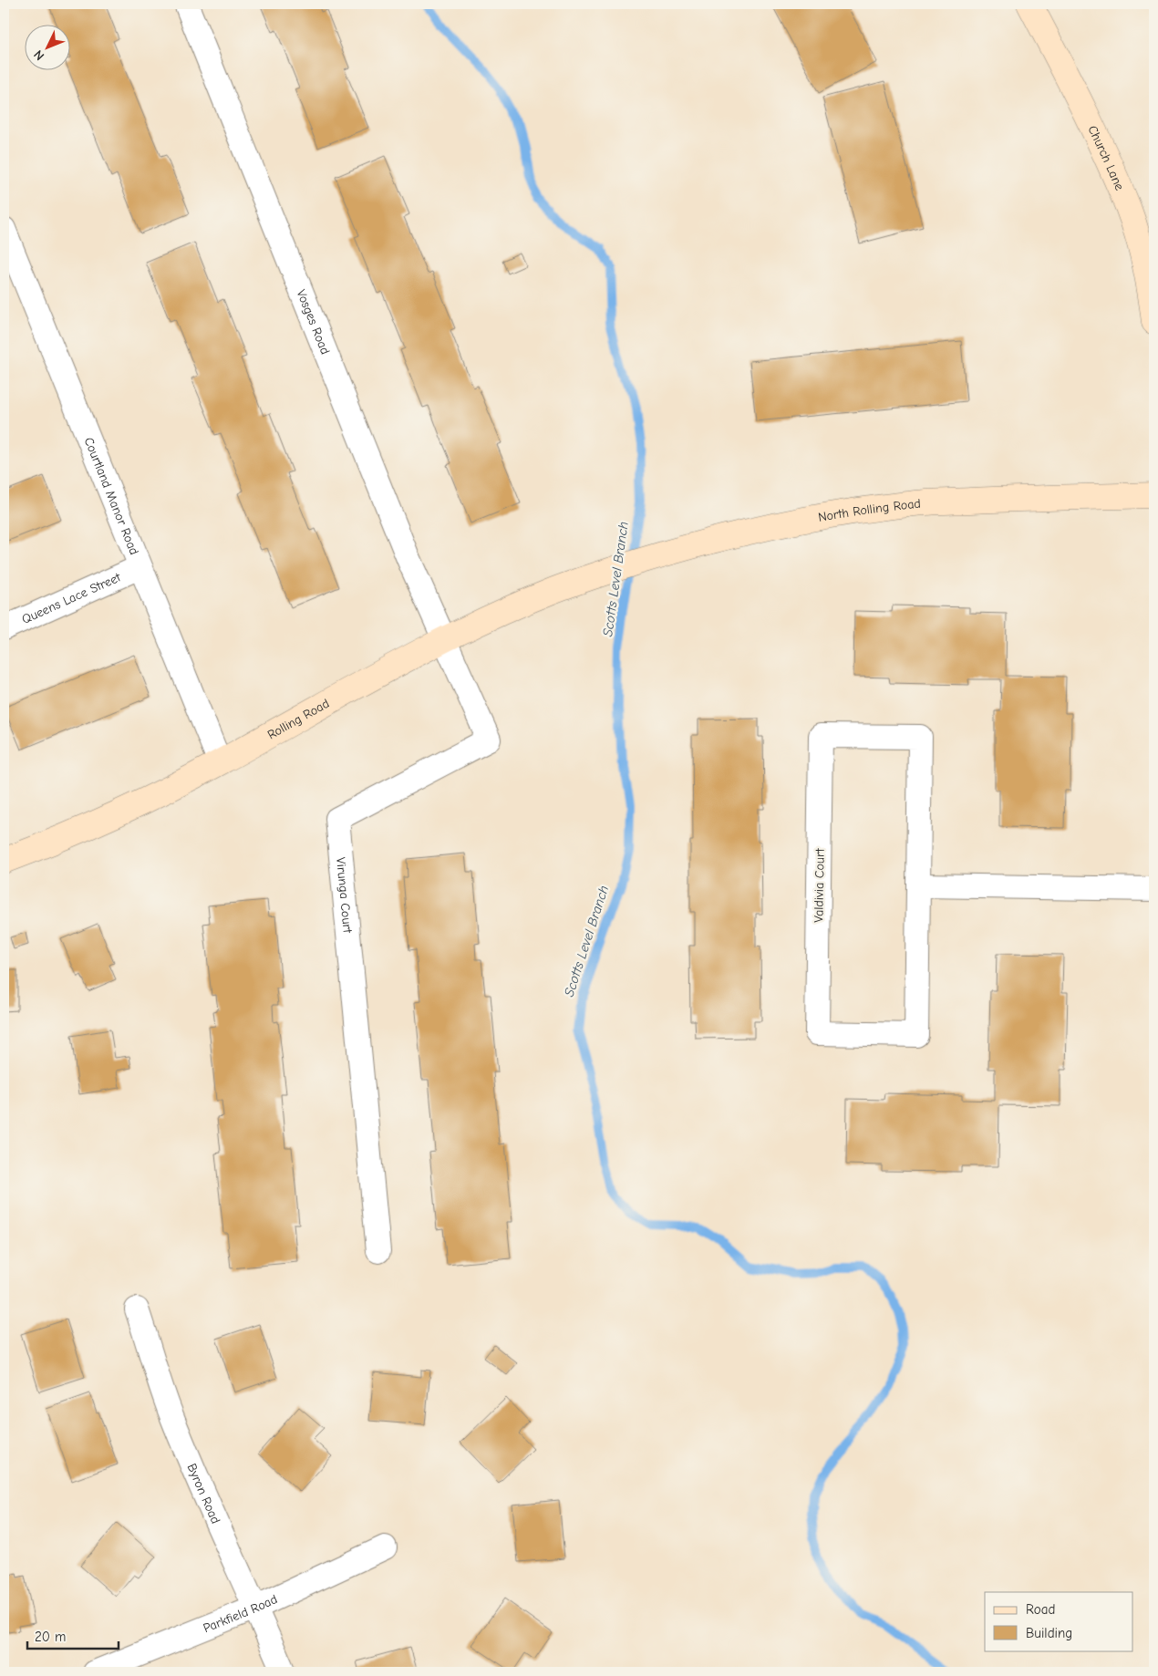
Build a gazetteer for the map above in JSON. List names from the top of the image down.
{
  "streets": {
    "street": [
      "Church Lane",
      "Vosges Road",
      "Courtland Manor Road",
      "North Rolling Road",
      "Queens Lace Street",
      "Rolling Road",
      "Valdivia Court",
      "Virunga Court",
      "Byron Road",
      "Parkfield Road"
    ]
  },
  "crossings": [
    ["Vosges Road", "Rolling Road"],
    ["Vosges Road", "Virunga Court"],
    ["Courtland Manor Road", "Queens Lace Street"],
    ["Courtland Manor Road", "Rolling Road"],
    ["North Rolling Road", "Rolling Road"],
    ["Rolling Road", "Virunga Court"],
    ["Byron Road", "Parkfield Road"]
  ],
  "water": ["Scotts Level Branch"],
  "legend": ["Road", "Building"],
  "scale_bar": "20 m",
  "north": "bottom left"
}
